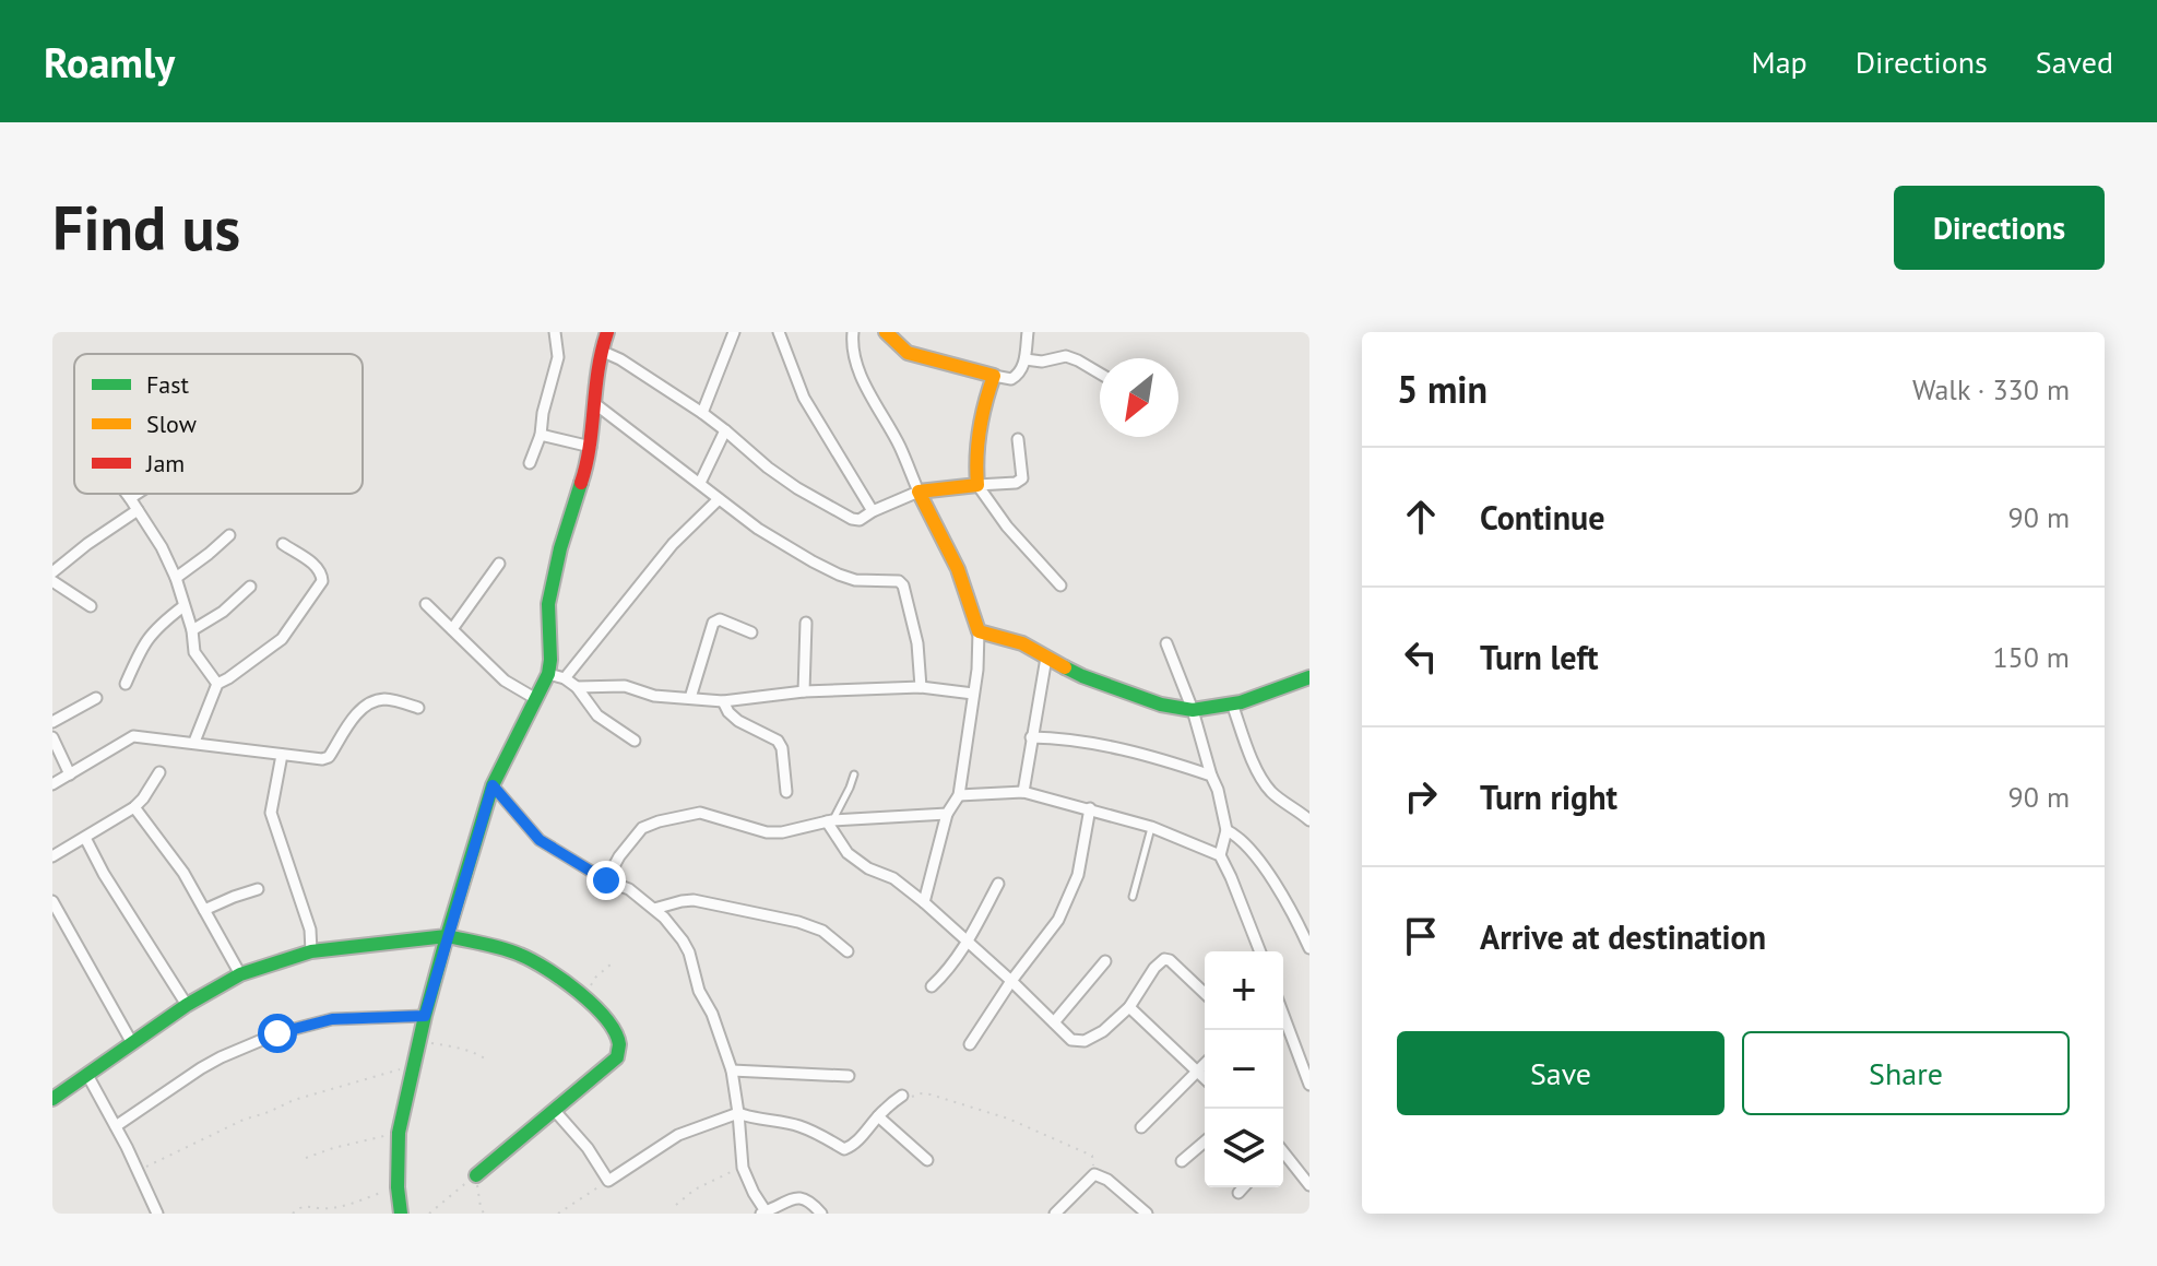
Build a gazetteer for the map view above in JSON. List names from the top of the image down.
{
  "legend": ["Fast", "Slow", "Jam"],
  "north": "bottom left",
  "page": {
    "header": "Roamly",
    "nav": ["Map", "Directions", "Saved"],
    "buttons": [
      "Directions",
      ["Save", "Share"]
    ],
    "title": "Find us",
    "heading": ["5 min", "Walk · 330 m"],
    "list": [
      ["Continue", "90 m"],
      ["Turn left", "150 m"],
      ["Turn right", "90 m"],
      "Arrive at destination"
    ],
    "map_buttons": ["+", "−"]
  }
}
